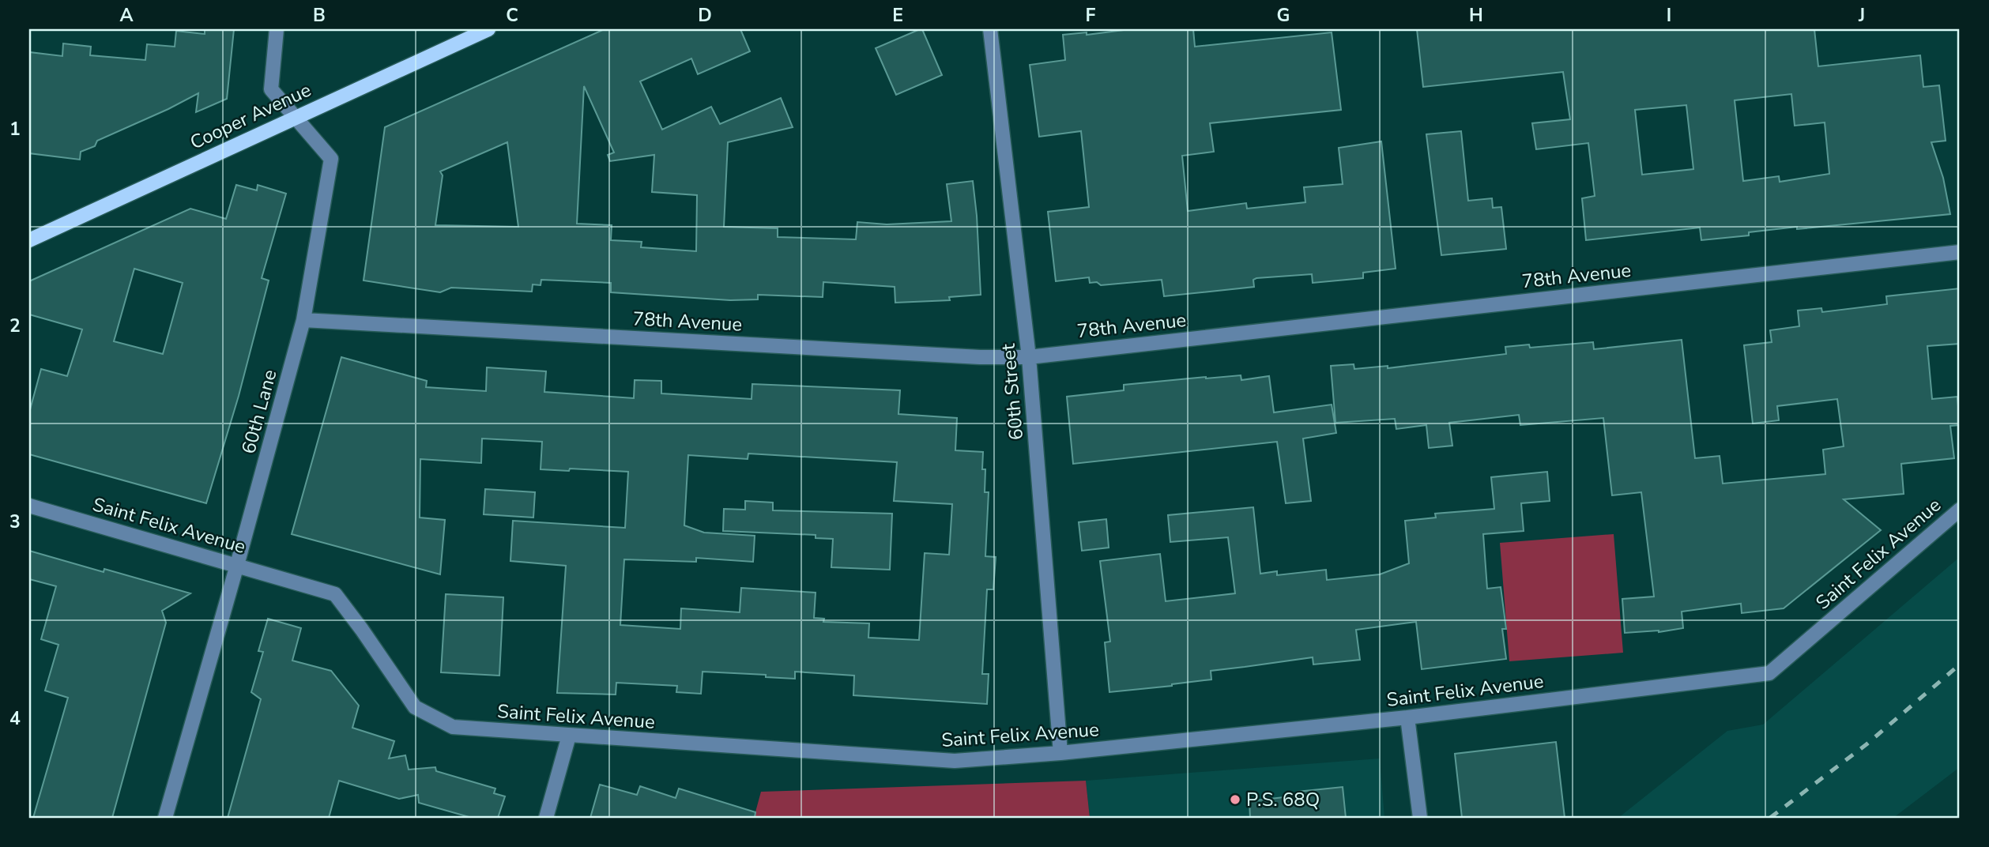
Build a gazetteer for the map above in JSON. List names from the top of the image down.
{
  "streets": {
    "main road": ["Cooper Avenue"],
    "street": [
      "78th Avenue",
      "60th Street",
      "60th Lane",
      "Saint Felix Avenue"
    ]
  },
  "crossings": [
    ["Cooper Avenue", "60th Lane"],
    ["78th Avenue", "60th Street"],
    ["78th Avenue", "60th Lane"],
    ["60th Street", "Saint Felix Avenue"],
    ["60th Lane", "Saint Felix Avenue"]
  ],
  "places": ["P.S. 68Q"],
  "grid": {
    "columns": [
      "A",
      "B",
      "C",
      "D",
      "E",
      "F",
      "G",
      "H",
      "I",
      "J"
    ],
    "rows": [
      "1",
      "2",
      "3",
      "4"
    ]
  }
}
